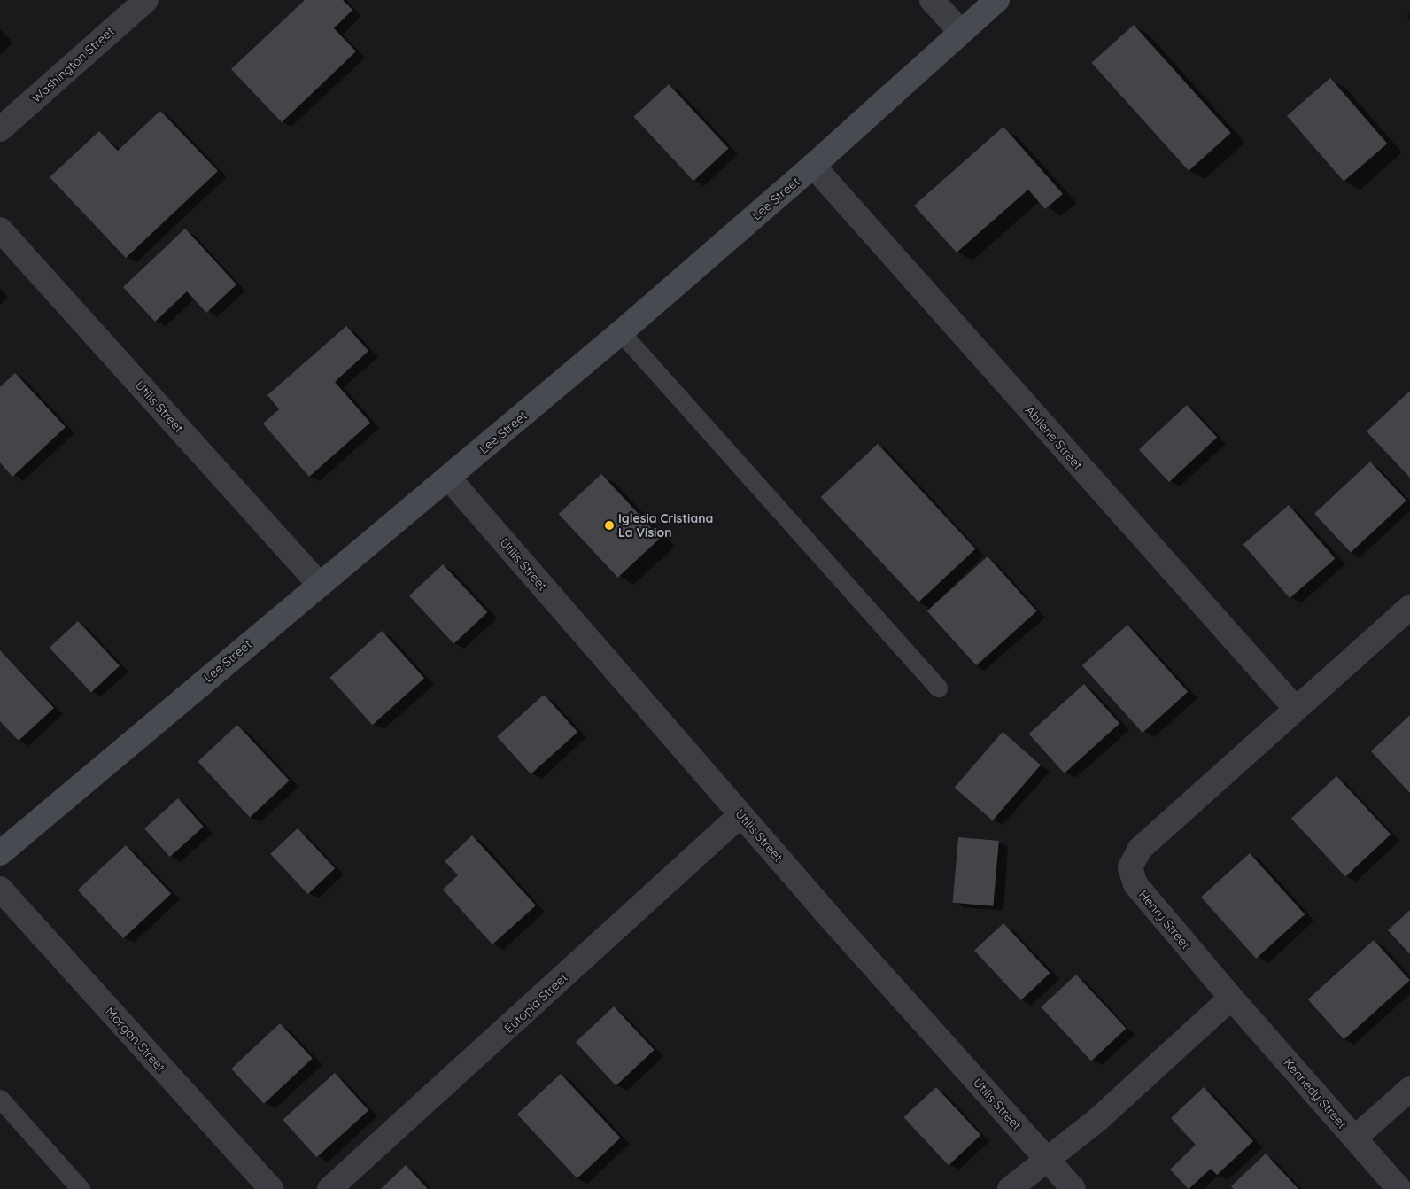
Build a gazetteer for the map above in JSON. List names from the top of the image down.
{
  "streets": {
    "main road": ["Lee Street"],
    "street": [
      "Washington Street",
      "Utilis Street",
      "Abilene Street",
      "Henry Street",
      "Eutopia Street",
      "Morgan Street",
      "Kennedy Street"
    ]
  },
  "crossings": [
    ["Lee Street", "Utilis Street"],
    ["Lee Street", "Abilene Street"],
    ["Utilis Street", "Eutopia Street"],
    ["Abilene Street", "Henry Street"],
    ["Henry Street", "Kennedy Street"]
  ],
  "places": ["Iglesia Cristiana La Vision"]
}
